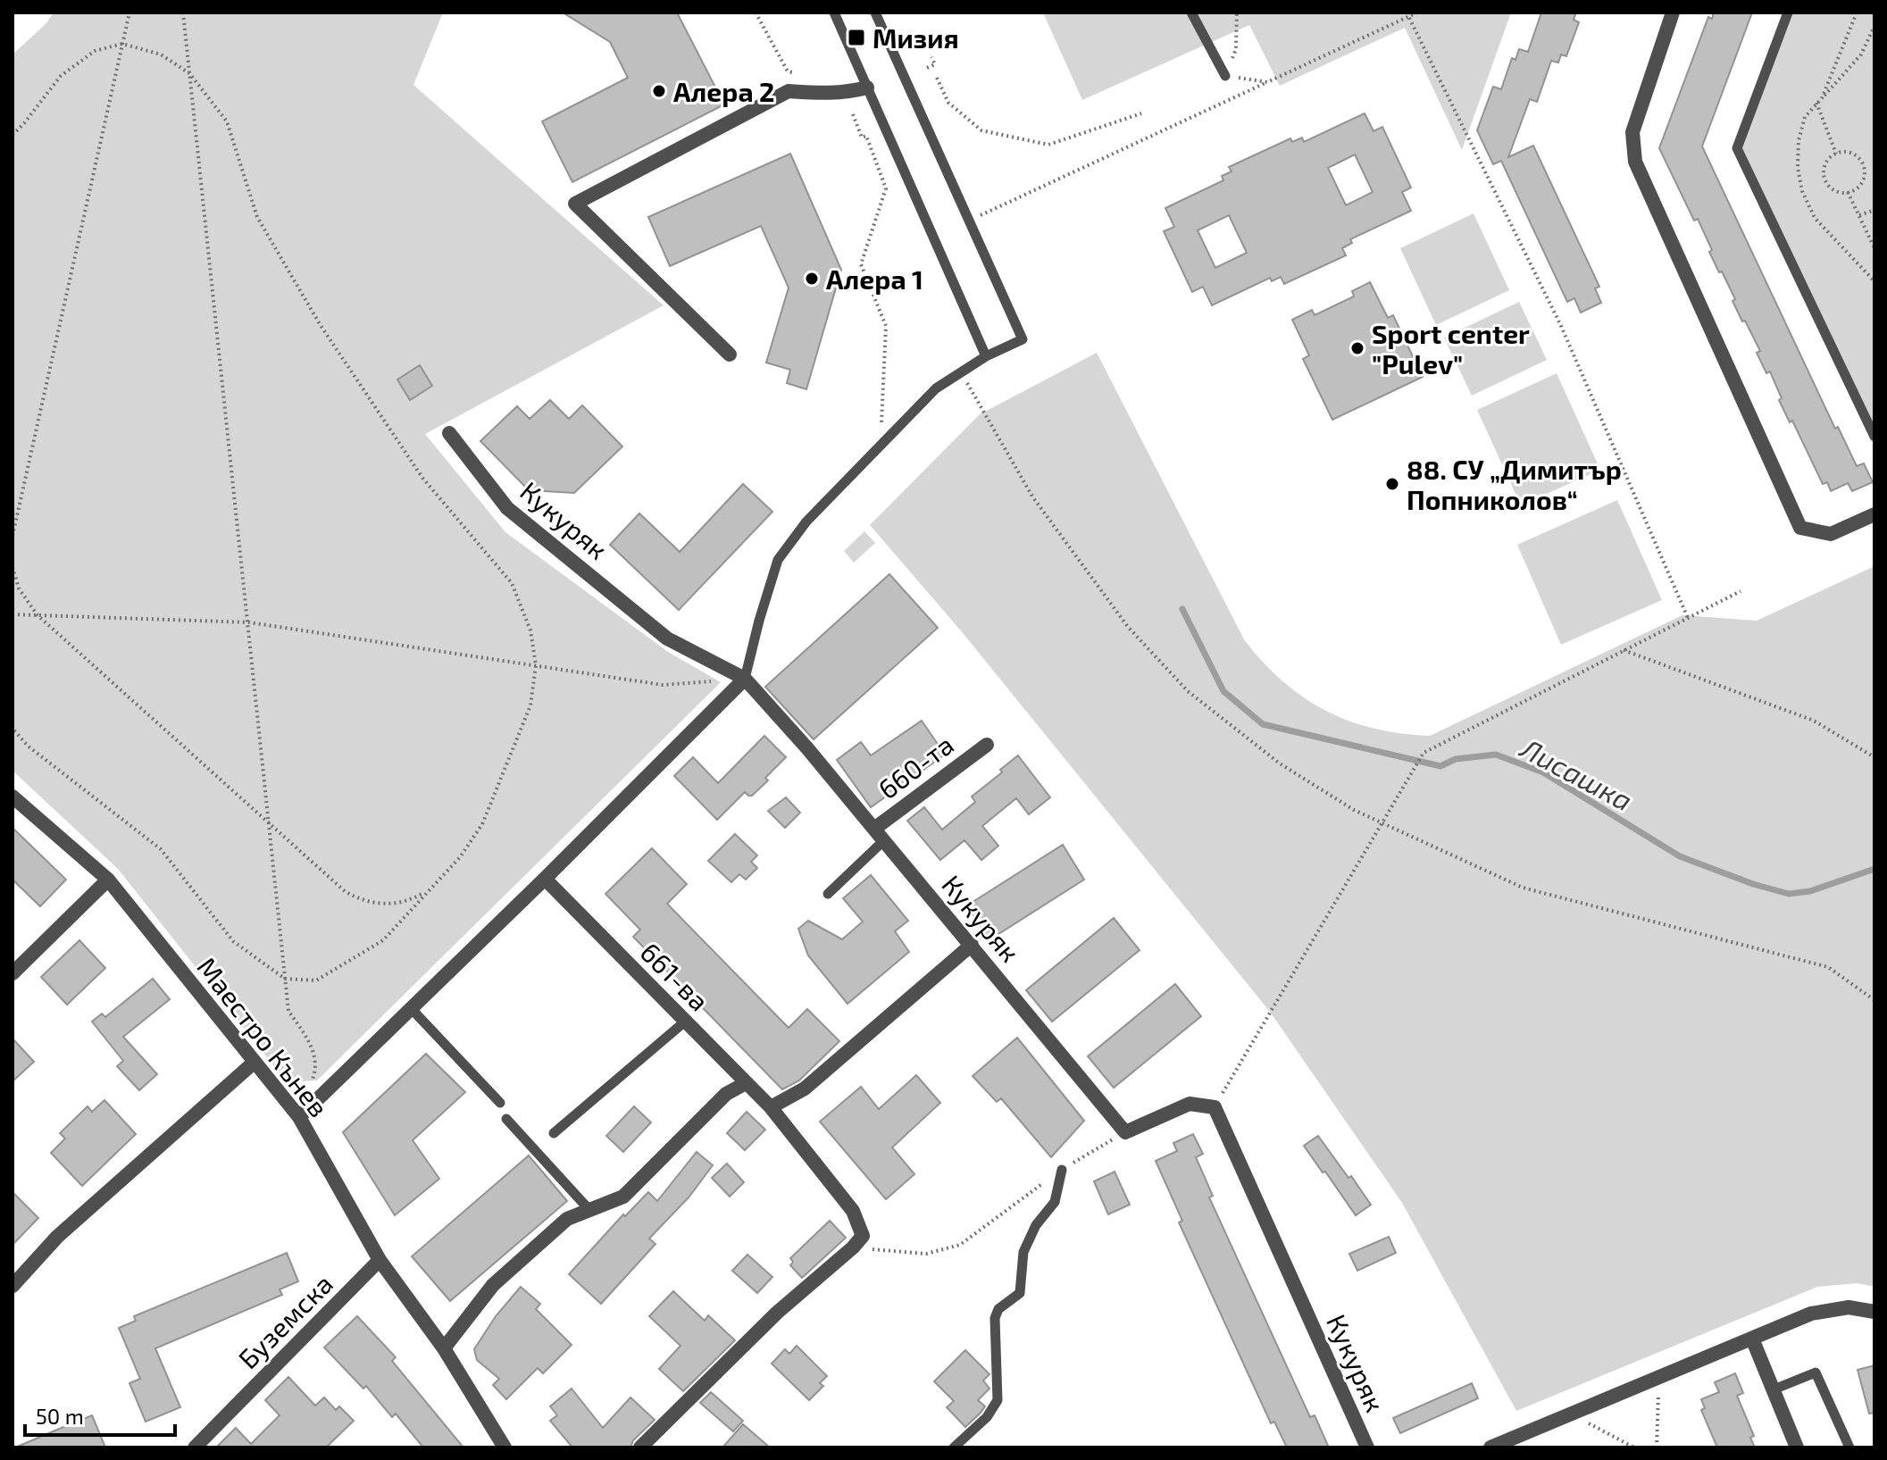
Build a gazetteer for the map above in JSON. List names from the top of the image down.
{
  "streets": {
    "street": [
      "Кукуряк",
      "660-та",
      "661-ва",
      "Маестро Кънев",
      "Буземска"
    ]
  },
  "crossings": [
    ["Кукуряк", "660-та"],
    ["Маестро Кънев", "Буземска"]
  ],
  "water": ["Лисашка"],
  "places": {
    "transit": ["Мизия"],
    "other": [
      "Алера 2",
      "Алера 1",
      "Sport center \"Pulev\"",
      "88. СУ „Димитър Попниколов“"
    ]
  },
  "scale_bar": "50 m"
}
